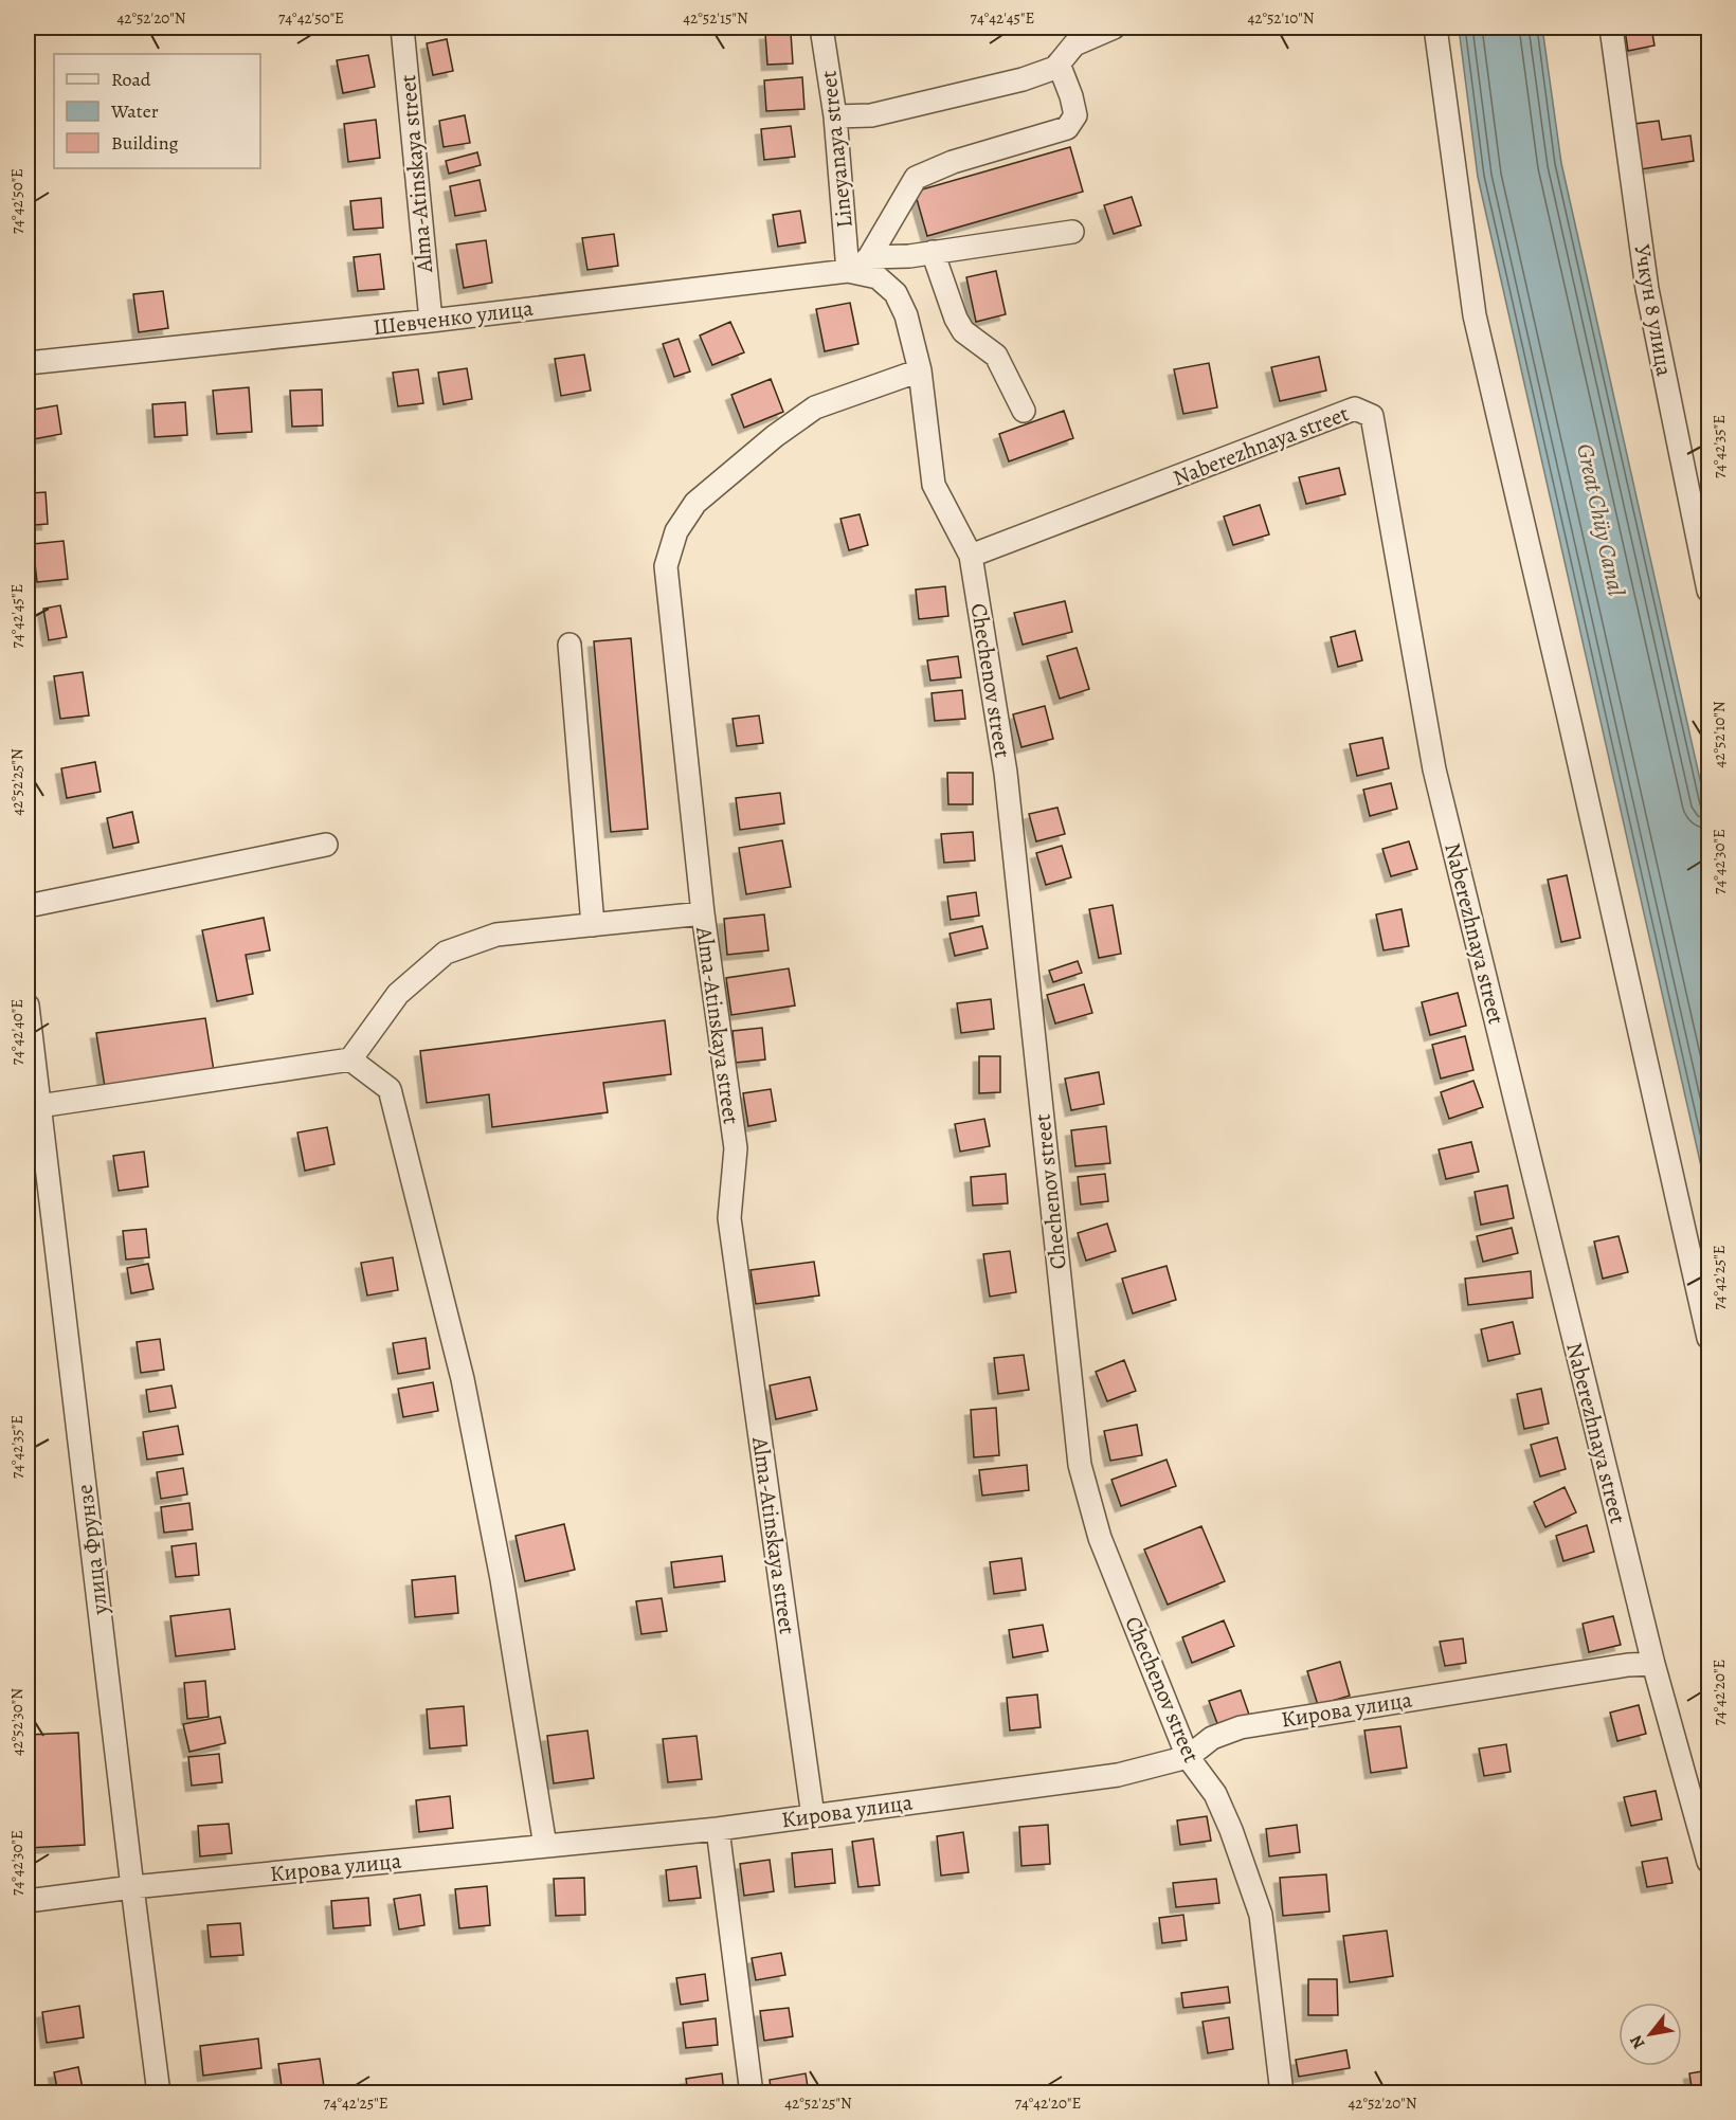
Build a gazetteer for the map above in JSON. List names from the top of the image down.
{
  "streets": {
    "street": [
      "Lineyanaya street",
      "Alma-Atinskaya street",
      "Учкун 8 улица",
      "Шевченко улица",
      "Naberezhnaya street",
      "Chechenov street",
      "улица Фрунзе",
      "Кирова улица"
    ]
  },
  "crossings": [
    ["Lineyanaya street", "Шевченко улица"],
    ["Lineyanaya street", "Chechenov street"],
    ["Alma-Atinskaya street", "Шевченко улица"],
    ["Alma-Atinskaya street", "Chechenov street"],
    ["Alma-Atinskaya street", "Кирова улица"],
    ["Шевченко улица", "Chechenov street"],
    ["Naberezhnaya street", "Chechenov street"],
    ["Naberezhnaya street", "Кирова улица"],
    ["Chechenov street", "Кирова улица"],
    ["улица Фрунзе", "Кирова улица"]
  ],
  "water": ["Great Chüy Canal"],
  "legend": ["Road", "Water", "Building"],
  "north": "bottom left",
  "coordinates": [
    "42°52'20\"N",
    "74°42'50\"E",
    "42°52'15\"N",
    "74°42'45\"E",
    "42°52'10\"N",
    "74°42'35\"E",
    "42°52'25\"N",
    "74°42'30\"E",
    "74°42'40\"E",
    "74°42'25\"E",
    "74°42'20\"E",
    "42°52'30\"N"
  ]
}
